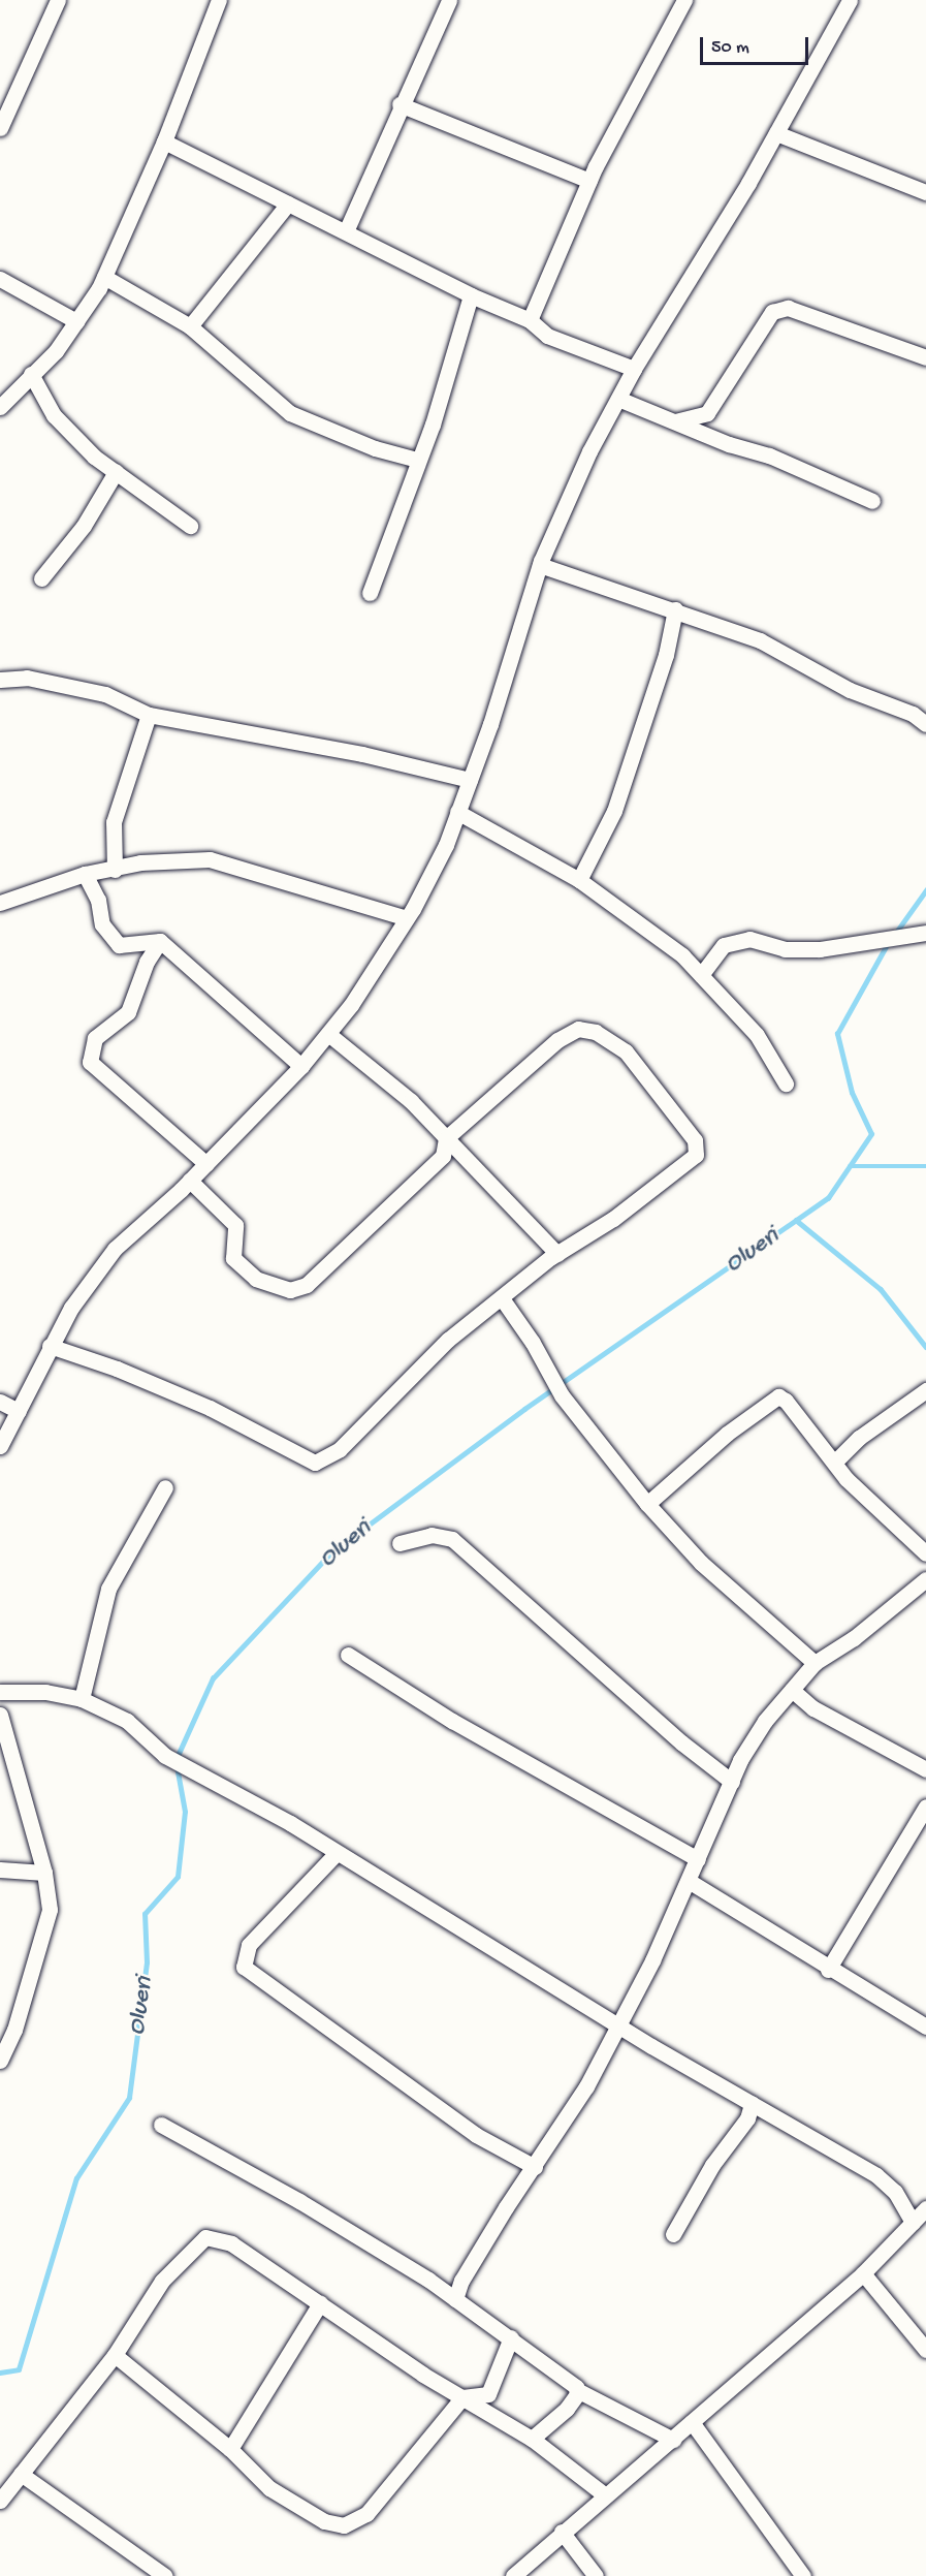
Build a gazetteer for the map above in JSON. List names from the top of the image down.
{
  "water": ["Olueri"],
  "scale_bar": "50 m"
}
